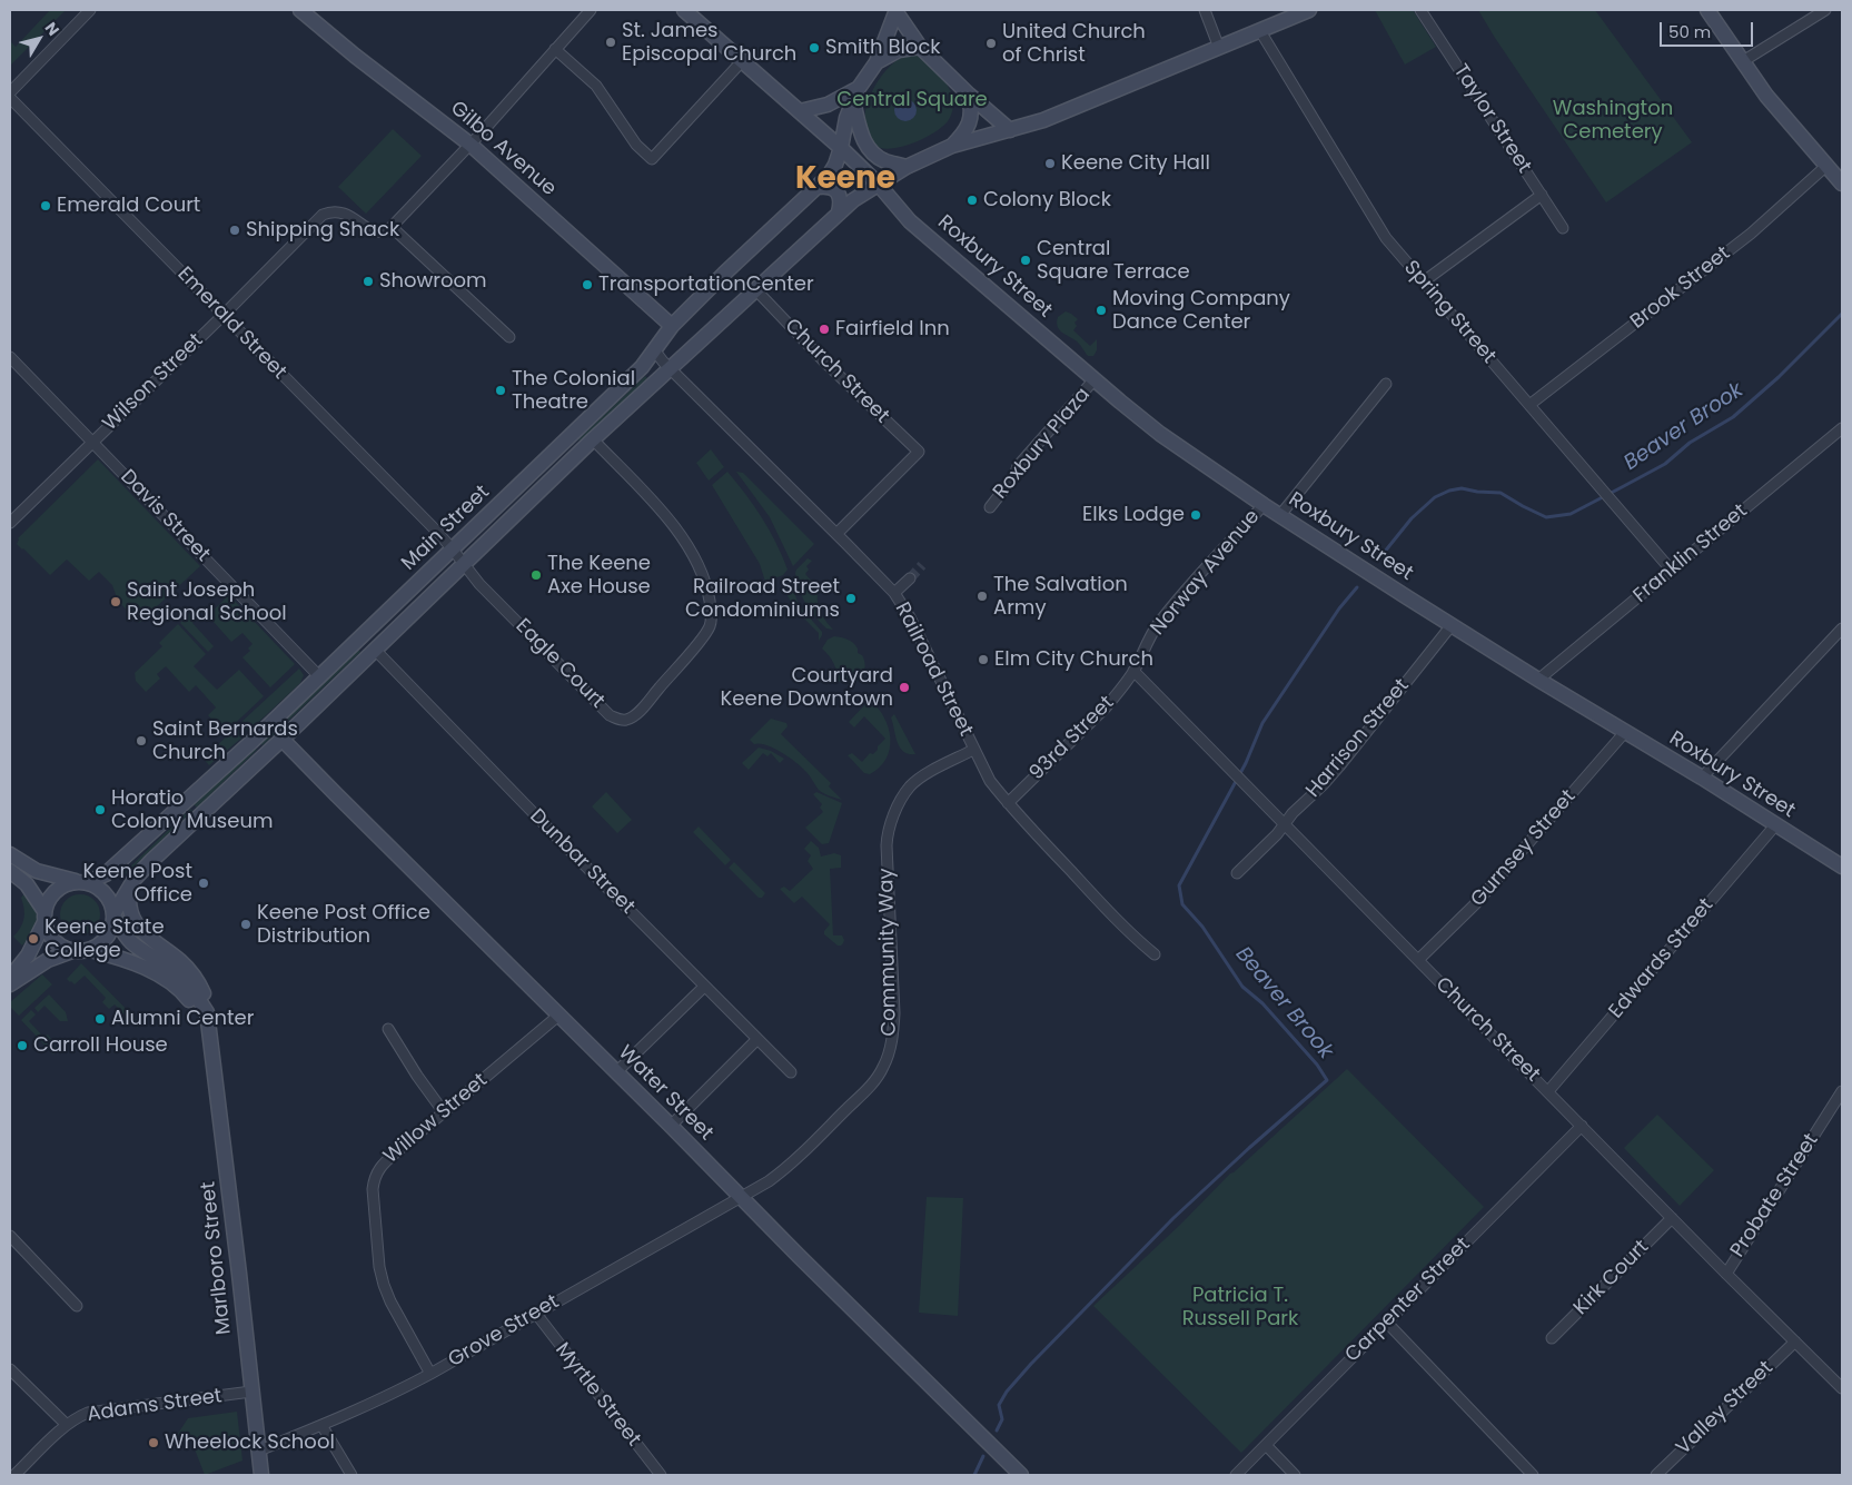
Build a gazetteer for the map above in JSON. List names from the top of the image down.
{
  "streets": {
    "street": [
      "Taylor Street",
      "Gilbo Avenue",
      "Roxbury Street",
      "Brook Street",
      "Spring Street",
      "Emerald Street",
      "Church Street",
      "Wilson Street",
      "Roxbury Plaza",
      "Davis Street",
      "Main Street",
      "Franklin Street",
      "Norway Avenue",
      "Eagle Court",
      "Railroad Street",
      "93rd Street",
      "Harrison Street",
      "Gurnsey Street",
      "Dunbar Street",
      "Community Way",
      "Edwards Street",
      "Water Street",
      "Willow Street",
      "Probate Street",
      "Marlboro Street",
      "Kirk Court",
      "Carpenter Street",
      "Grove Street",
      "Myrtle Street",
      "Adams Street",
      "Valley Street"
    ]
  },
  "crossings": [
    ["Gilbo Avenue", "Main Street"],
    ["Roxbury Street", "Roxbury Plaza"],
    ["Roxbury Street", "Main Street"],
    ["Roxbury Street", "Franklin Street"],
    ["Roxbury Street", "Norway Avenue"],
    ["Roxbury Street", "Harrison Street"],
    ["Roxbury Street", "Gurnsey Street"],
    ["Roxbury Street", "Edwards Street"],
    ["Brook Street", "Spring Street"],
    ["Spring Street", "Franklin Street"],
    ["Emerald Street", "Wilson Street"],
    ["Emerald Street", "Main Street"],
    ["Emerald Street", "Eagle Court"],
    ["Church Street", "Main Street"],
    ["Church Street", "Norway Avenue"],
    ["Church Street", "Railroad Street"],
    ["Church Street", "93rd Street"],
    ["Church Street", "Harrison Street"],
    ["Church Street", "Gurnsey Street"],
    ["Church Street", "Edwards Street"],
    ["Church Street", "Probate Street"],
    ["Church Street", "Kirk Court"],
    ["Church Street", "Carpenter Street"],
    ["Church Street", "Valley Street"],
    ["Wilson Street", "Davis Street"],
    ["Davis Street", "Main Street"],
    ["Main Street", "Eagle Court"],
    ["Main Street", "Railroad Street"],
    ["Main Street", "Dunbar Street"],
    ["Main Street", "Water Street"],
    ["Main Street", "Marlboro Street"],
    ["Norway Avenue", "93rd Street"],
    ["Railroad Street", "93rd Street"],
    ["Railroad Street", "Community Way"],
    ["Community Way", "Water Street"],
    ["Community Way", "Grove Street"],
    ["Water Street", "Willow Street"],
    ["Water Street", "Grove Street"],
    ["Willow Street", "Grove Street"],
    ["Marlboro Street", "Grove Street"],
    ["Marlboro Street", "Adams Street"],
    ["Grove Street", "Myrtle Street"]
  ],
  "districts": ["Keene"],
  "water": ["Beaver Brook"],
  "parks": ["Central Square", "Washington Cemetery", "Patricia T. Russell Park"],
  "places": [
    "St. James Episcopal Church",
    "United Church of Christ",
    "Smith Block",
    "Keene City Hall",
    "Colony Block",
    "Emerald Court",
    "Shipping Shack",
    "Central Square Terrace",
    "Showroom",
    "TransportationCenter",
    "Moving Company Dance Center",
    "Fairfield Inn",
    "The Colonial Theatre",
    "Elks Lodge",
    "The Keene Axe House",
    "The Salvation Army",
    "Railroad Street Condominiums",
    "Saint Joseph Regional School",
    "Elm City Church",
    "Courtyard Keene Downtown",
    "Saint Bernards Church",
    "Horatio Colony Museum",
    "Keene Post Office",
    "Keene Post Office Distribution",
    "Keene State College",
    "Alumni Center",
    "Carroll House",
    "Wheelock School"
  ],
  "scale_bar": "50 m",
  "north": "top right"
}
